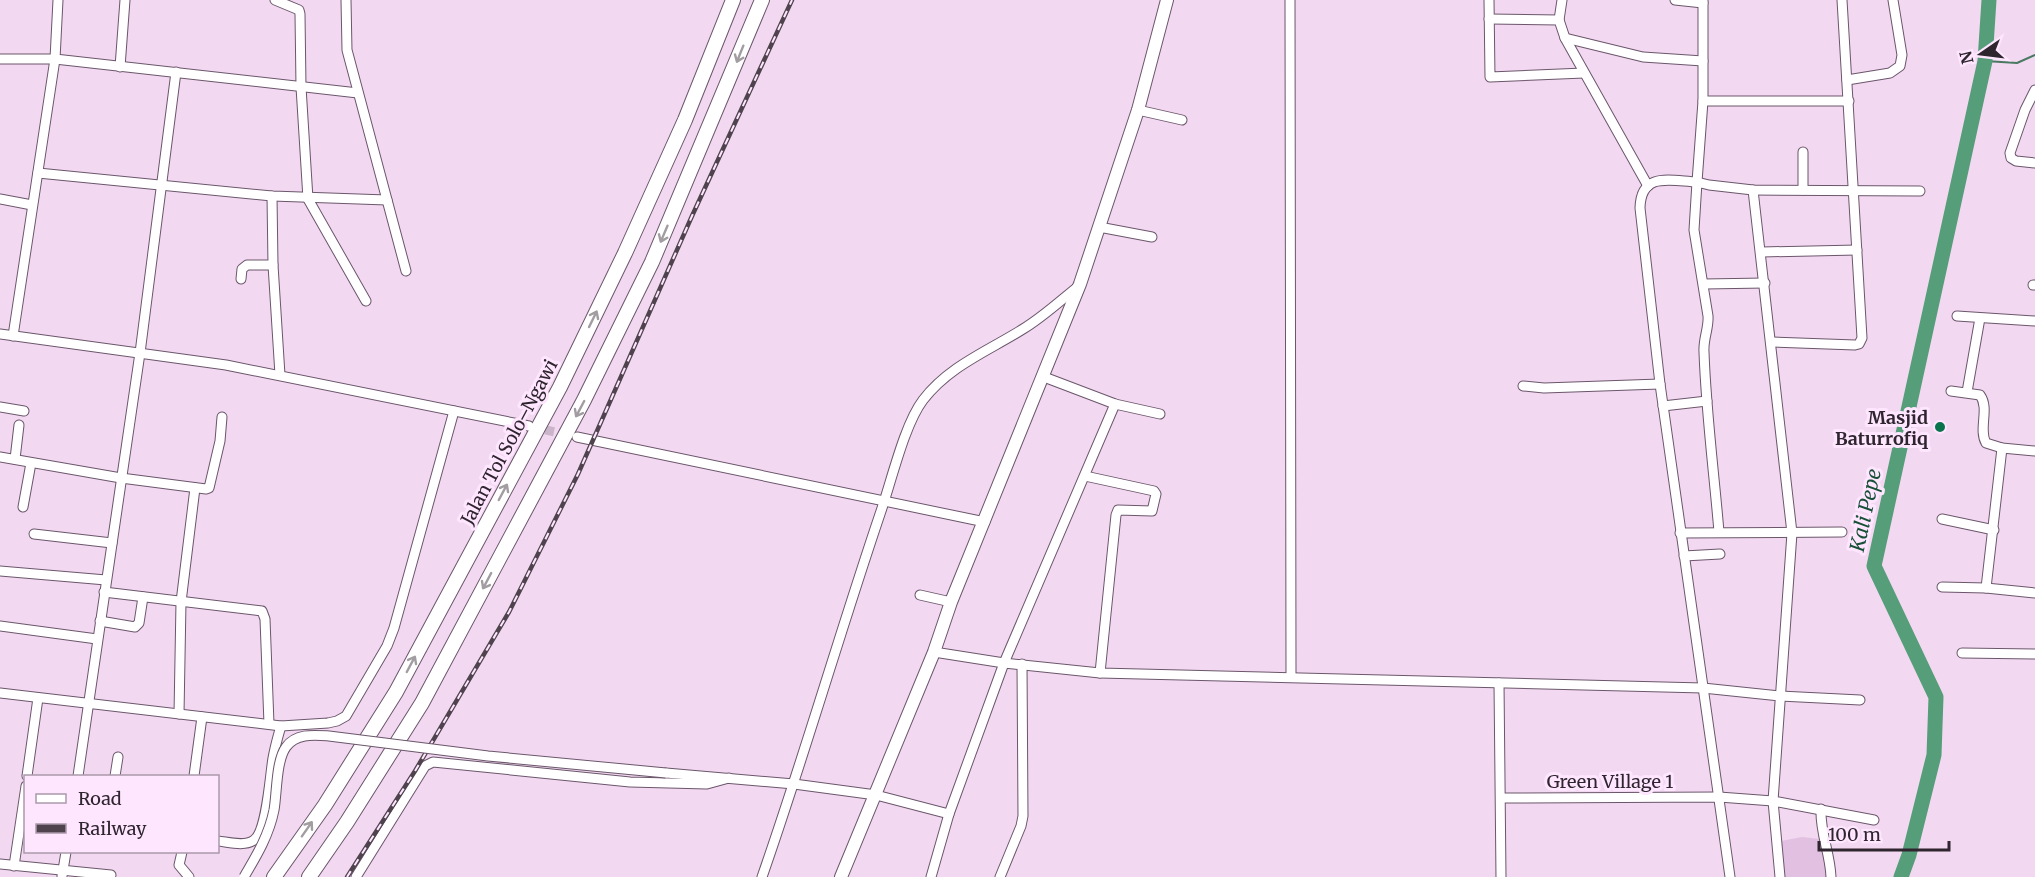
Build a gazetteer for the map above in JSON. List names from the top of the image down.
{
  "streets": {
    "highway": ["Jalan Tol Solo–Ngawi"],
    "street": ["Green Village 1"]
  },
  "water": ["Kali Pepe"],
  "places": ["Masjid Baturrofiq"],
  "legend": ["Road", "Railway"],
  "scale_bar": "100 m",
  "north": "left"
}
